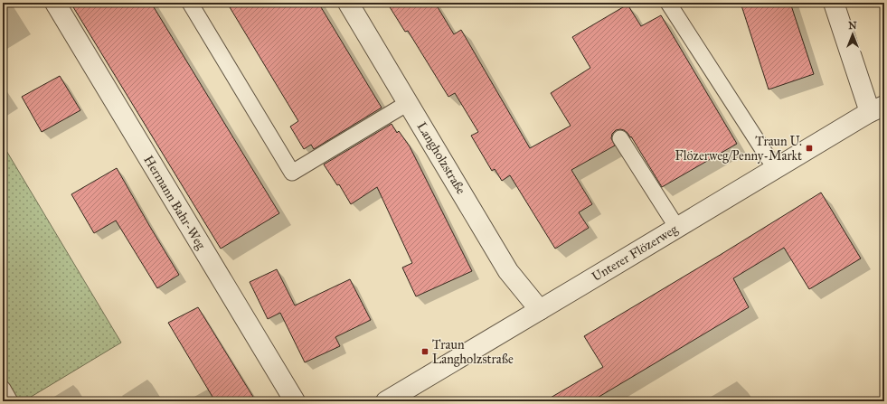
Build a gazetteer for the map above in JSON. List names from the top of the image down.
{
  "streets": {
    "street": ["Langholzstraße", "Hermann Bahr-Weg", "Unterer Flözerweg"]
  },
  "crossings": [
    ["Langholzstraße", "Unterer Flözerweg"]
  ],
  "places": {
    "transit": ["Traun U. Flözerweg/Penny-Markt", "Traun Langholzstraße"]
  },
  "north": "top"
}
